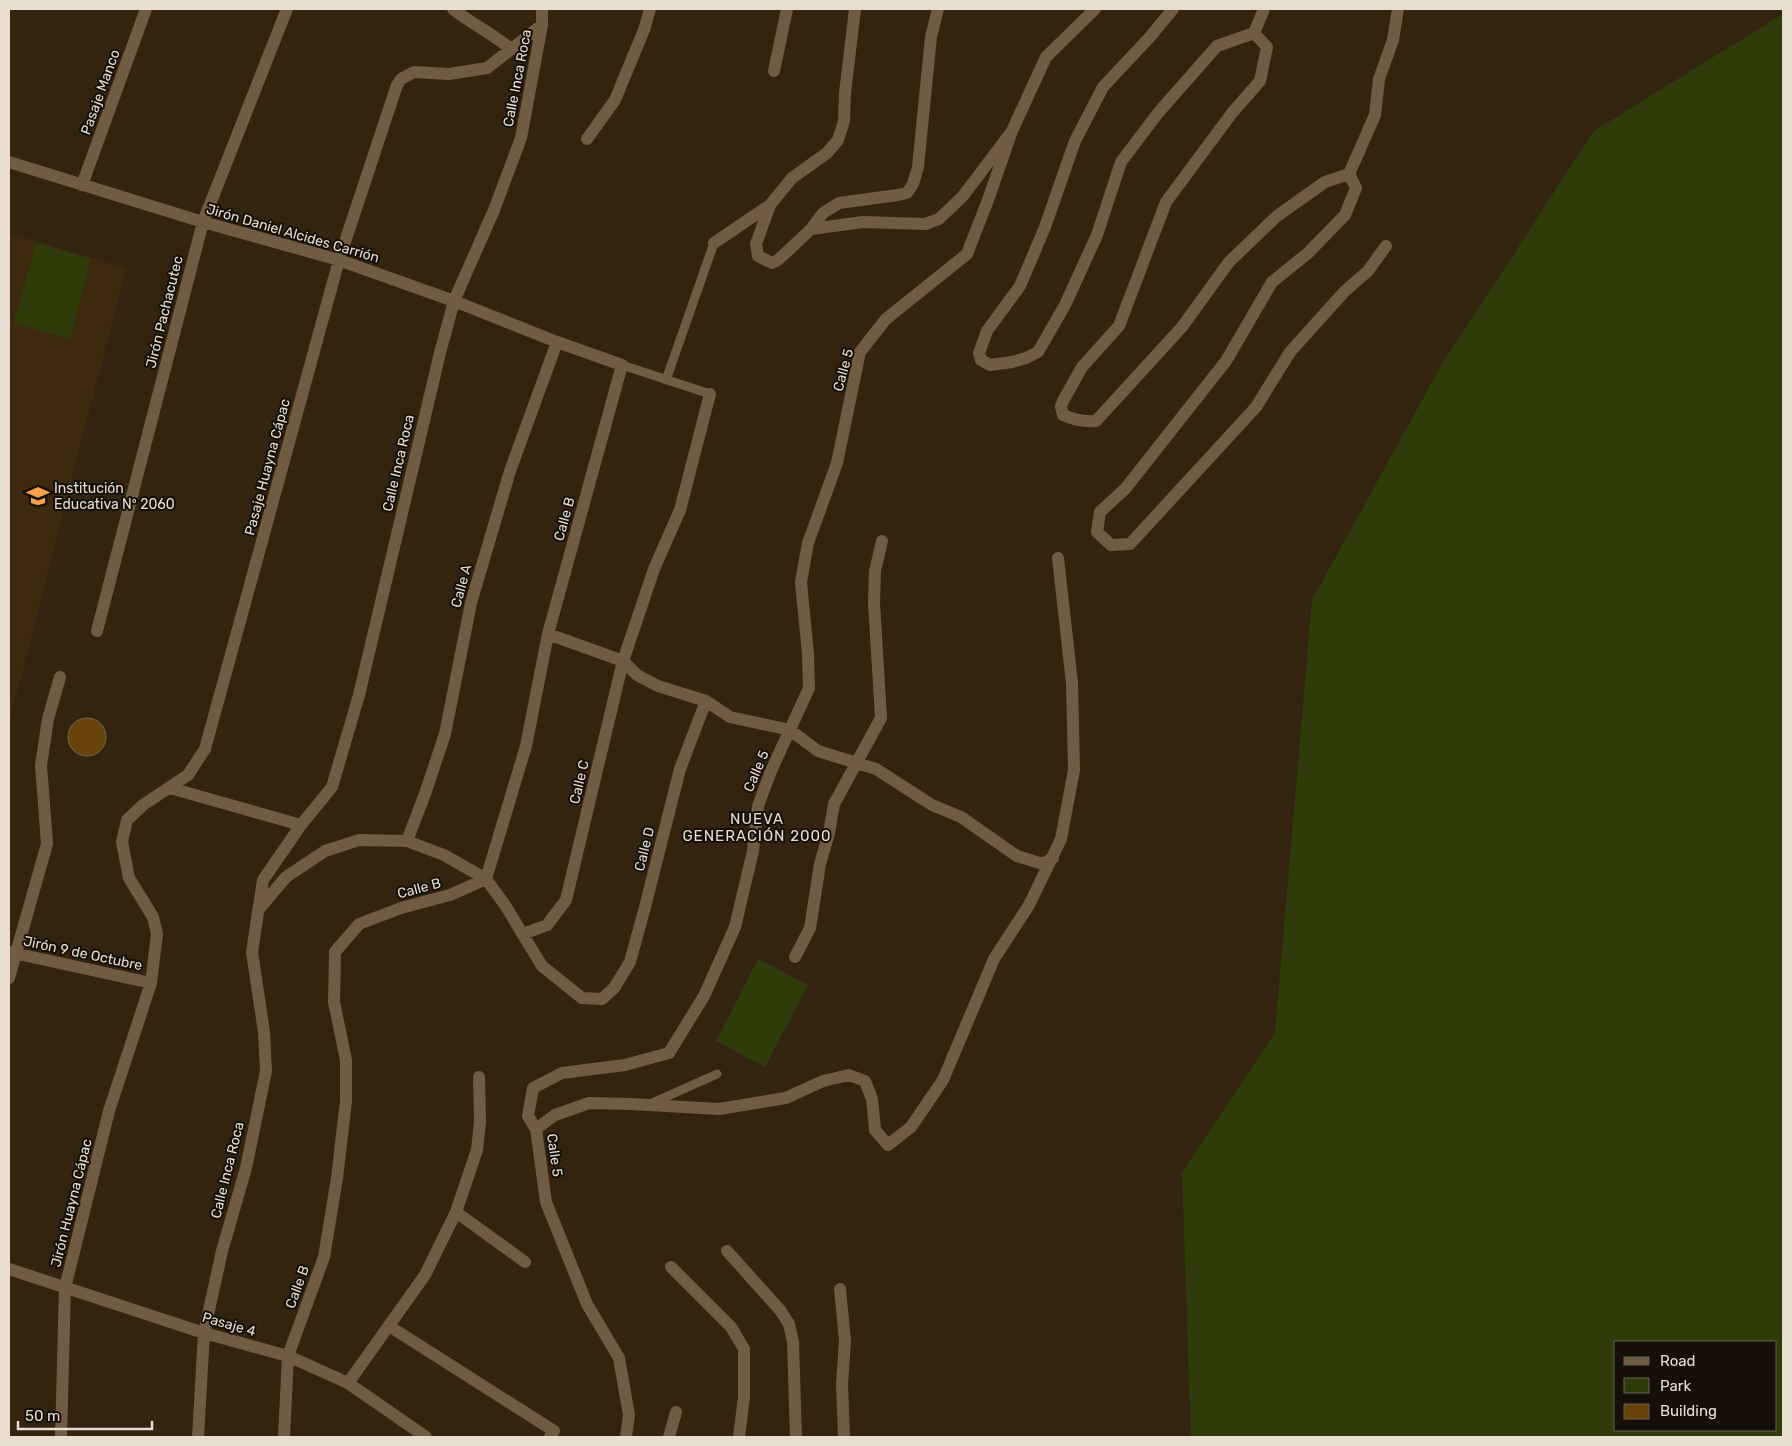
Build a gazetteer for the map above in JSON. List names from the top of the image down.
{
  "streets": {
    "street": [
      "Calle Inca Roca",
      "Pasaje Manco",
      "Jirón Daniel Alcides Carrión",
      "Jirón Pachacutec",
      "Calle 5",
      "Pasaje Huayna Cápac",
      "Calle B",
      "Calle A",
      "Calle C",
      "Calle D",
      "Jirón 9 de Octubre",
      "Jirón Huayna Cápac",
      "Pasaje 4"
    ]
  },
  "crossings": [
    ["Calle Inca Roca", "Jirón Daniel Alcides Carrión"],
    ["Calle Inca Roca", "Pasaje Huayna Cápac"],
    ["Calle Inca Roca", "Pasaje 4"],
    ["Pasaje Manco", "Jirón Daniel Alcides Carrión"],
    ["Jirón Daniel Alcides Carrión", "Jirón Pachacutec"],
    ["Jirón Daniel Alcides Carrión", "Pasaje Huayna Cápac"],
    ["Jirón Daniel Alcides Carrión", "Calle B"],
    ["Jirón Daniel Alcides Carrión", "Calle A"],
    ["Pasaje Huayna Cápac", "Jirón 9 de Octubre"],
    ["Pasaje Huayna Cápac", "Jirón Huayna Cápac"],
    ["Calle B", "Pasaje 4"],
    ["Calle C", "Calle D"],
    ["Jirón 9 de Octubre", "Jirón Huayna Cápac"],
    ["Jirón Huayna Cápac", "Pasaje 4"]
  ],
  "districts": ["NUEVA GENERACIÓN 2000"],
  "places": {
    "school or university": ["Institución Educativa Nº 2060"]
  },
  "legend": ["Road", "Park", "Building"],
  "scale_bar": "50 m"
}
